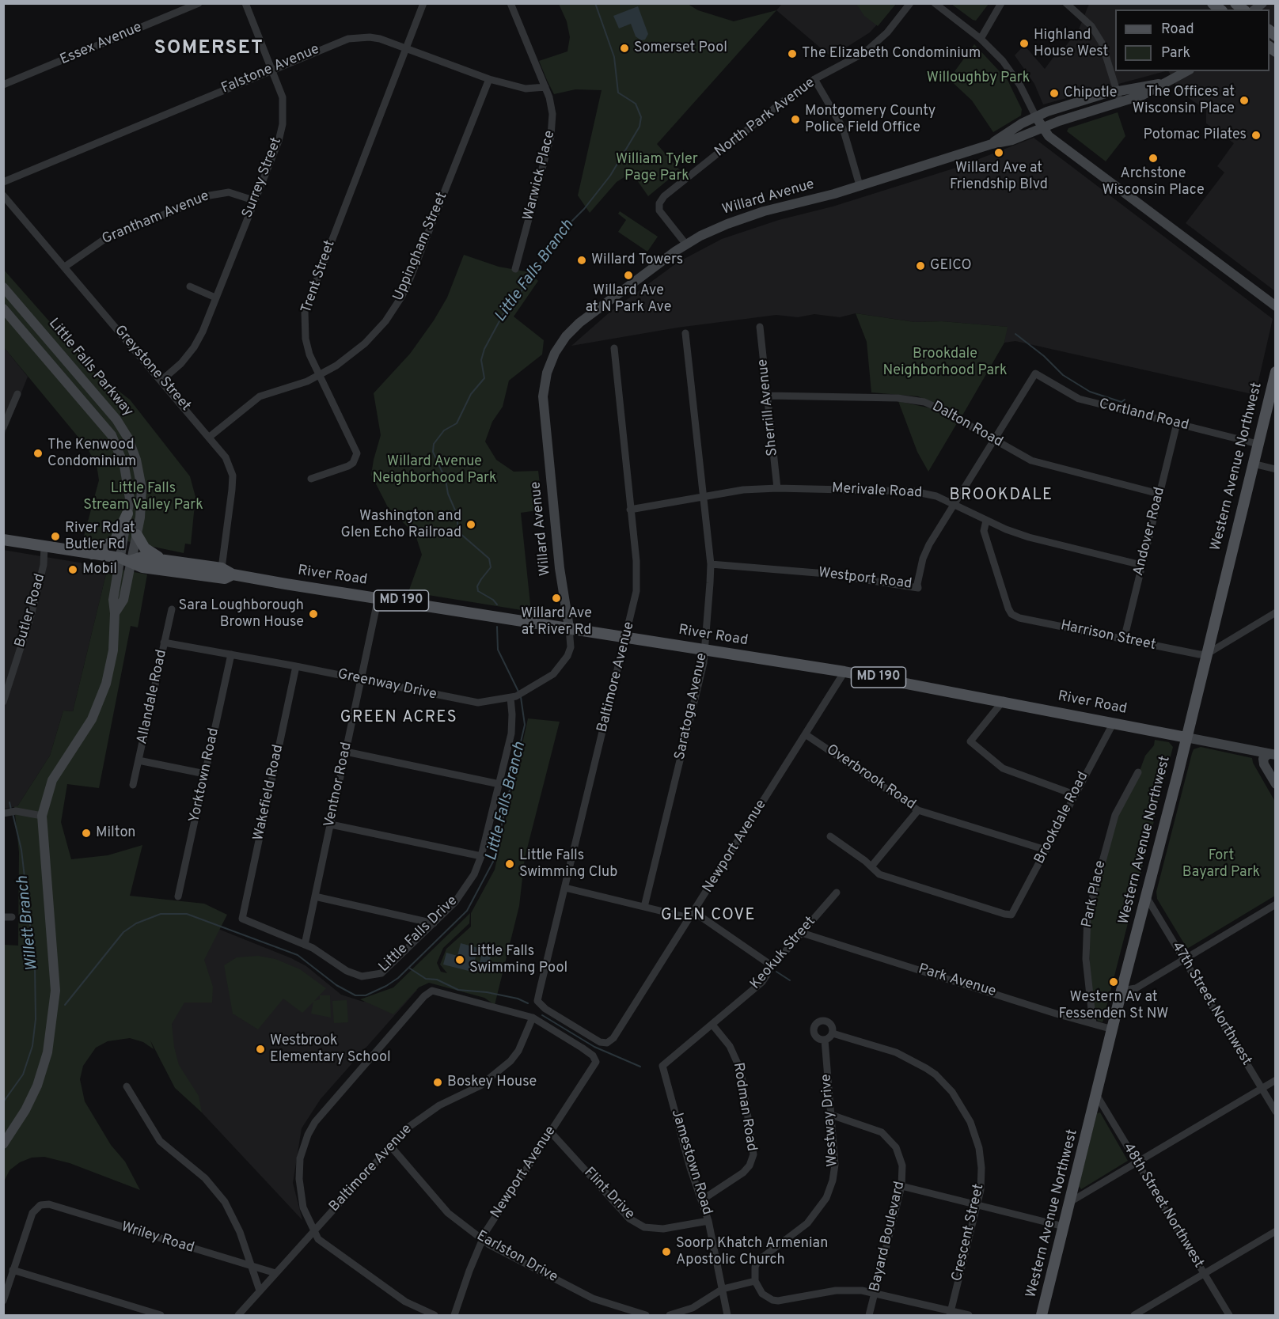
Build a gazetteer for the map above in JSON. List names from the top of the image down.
{
  "streets": {
    "main road": ["Western Avenue Northwest", "River Road", "MD 190"],
    "street": [
      "Essex Avenue",
      "Falstone Avenue",
      "North Park Avenue",
      "Warwick Place",
      "Surrey Street",
      "Willard Avenue",
      "Grantham Avenue",
      "Uppingham Street",
      "Trent Street",
      "Little Falls Parkway",
      "Greystone Street",
      "Sherrill Avenue",
      "Cortland Road",
      "Dalton Road",
      "Merivale Road",
      "Andover Road",
      "Westport Road",
      "Butler Road",
      "Harrison Street",
      "Baltimore Avenue",
      "Greenway Drive",
      "Allandale Road",
      "Saratoga Avenue",
      "Yorktown Road",
      "Overbrook Road",
      "Ventnor Road",
      "Wakefield Road",
      "Brookdale Road",
      "Newport Avenue",
      "Park Place",
      "Little Falls Drive",
      "Keokuk Street",
      "Park Avenue",
      "47th Street Northwest",
      "Rodman Road",
      "Westway Drive",
      "Jamestown Road",
      "Flint Drive",
      "48th Street Northwest",
      "Crescent Street",
      "Bayard Boulevard",
      "Wriley Road",
      "Earlston Drive"
    ]
  },
  "crossings": [
    ["Falstone Avenue", "Warwick Place"],
    ["Falstone Avenue", "Surrey Street"],
    ["Falstone Avenue", "Uppingham Street"],
    ["Falstone Avenue", "Trent Street"],
    ["North Park Avenue", "Willard Avenue"],
    ["Surrey Street", "Grantham Avenue"],
    ["Surrey Street", "Greystone Street"],
    ["Willard Avenue", "River Road"],
    ["Willard Avenue", "Greenway Drive"],
    ["Grantham Avenue", "Greystone Street"],
    ["Uppingham Street", "Trent Street"],
    ["Uppingham Street", "Greystone Street"],
    ["Little Falls Parkway", "River Road"],
    ["Greystone Street", "River Road"],
    ["Sherrill Avenue", "Dalton Road"],
    ["Sherrill Avenue", "Merivale Road"],
    ["Cortland Road", "Western Avenue Northwest"],
    ["Cortland Road", "Andover Road"],
    ["Cortland Road", "Westport Road"],
    ["Dalton Road", "Andover Road"],
    ["Dalton Road", "Westport Road"],
    ["Western Avenue Northwest", "River Road"],
    ["Western Avenue Northwest", "Harrison Street"],
    ["Western Avenue Northwest", "Park Avenue"],
    ["Western Avenue Northwest", "47th Street Northwest"],
    ["Western Avenue Northwest", "48th Street Northwest"],
    ["Merivale Road", "Andover Road"],
    ["Merivale Road", "Westport Road"],
    ["Merivale Road", "Harrison Street"],
    ["Merivale Road", "Baltimore Avenue"],
    ["Merivale Road", "Saratoga Avenue"],
    ["Andover Road", "Harrison Street"],
    ["River Road", "Butler Road"],
    ["River Road", "Baltimore Avenue"],
    ["River Road", "Greenway Drive"],
    ["River Road", "Saratoga Avenue"],
    ["River Road", "Ventnor Road"],
    ["River Road", "Brookdale Road"],
    ["River Road", "Newport Avenue"],
    ["Westport Road", "Saratoga Avenue"],
    ["Baltimore Avenue", "Newport Avenue"],
    ["Baltimore Avenue", "Wriley Road"],
    ["Baltimore Avenue", "Earlston Drive"],
    ["Greenway Drive", "Allandale Road"],
    ["Greenway Drive", "Yorktown Road"],
    ["Greenway Drive", "Ventnor Road"],
    ["Greenway Drive", "Wakefield Road"],
    ["Greenway Drive", "Little Falls Drive"],
    ["Overbrook Road", "Brookdale Road"],
    ["Overbrook Road", "Newport Avenue"],
    ["Ventnor Road", "Little Falls Drive"],
    ["Wakefield Road", "Little Falls Drive"],
    ["Newport Avenue", "Flint Drive"],
    ["Newport Avenue", "Earlston Drive"],
    ["Park Place", "Park Avenue"],
    ["Keokuk Street", "Park Avenue"],
    ["Keokuk Street", "Rodman Road"],
    ["Keokuk Street", "Jamestown Road"],
    ["Rodman Road", "Jamestown Road"],
    ["Westway Drive", "Crescent Street"],
    ["Westway Drive", "Bayard Boulevard"],
    ["Jamestown Road", "Flint Drive"]
  ],
  "districts": [
    "SOMERSET",
    "BROOKDALE",
    "GREEN ACRES",
    "GLEN COVE"
  ],
  "water": ["Little Falls Branch", "Willett Branch"],
  "parks": [
    "Willoughby Park",
    "William Tyler Page Park",
    "Brookdale Neighborhood Park",
    "Willard Avenue Neighborhood Park",
    "Little Falls Stream Valley Park",
    "Fort Bayard Park"
  ],
  "places": [
    "Highland House West",
    "Somerset Pool",
    "The Elizabeth Condominium",
    "Chipotle",
    "The Offices at Wisconsin Place",
    "Montgomery County Police Field Office",
    "Potomac Pilates",
    "Willard Ave at Friendship Blvd",
    "Archstone Wisconsin Place",
    "Willard Towers",
    "GEICO",
    "Willard Ave at N Park Ave",
    "The Kenwood Condominium",
    "Washington and Glen Echo Railroad",
    "River Rd at Butler Rd",
    "Mobil",
    "Willard Ave at River Rd",
    "Sara Loughborough Brown House",
    "Milton",
    "Little Falls Swimming Club",
    "Little Falls Swimming Pool",
    "Western Av at Fessenden St NW",
    "Westbrook Elementary School",
    "Boskey House",
    "Soorp Khatch Armenian Apostolic Church"
  ],
  "legend": ["Road", "Park"]
}
